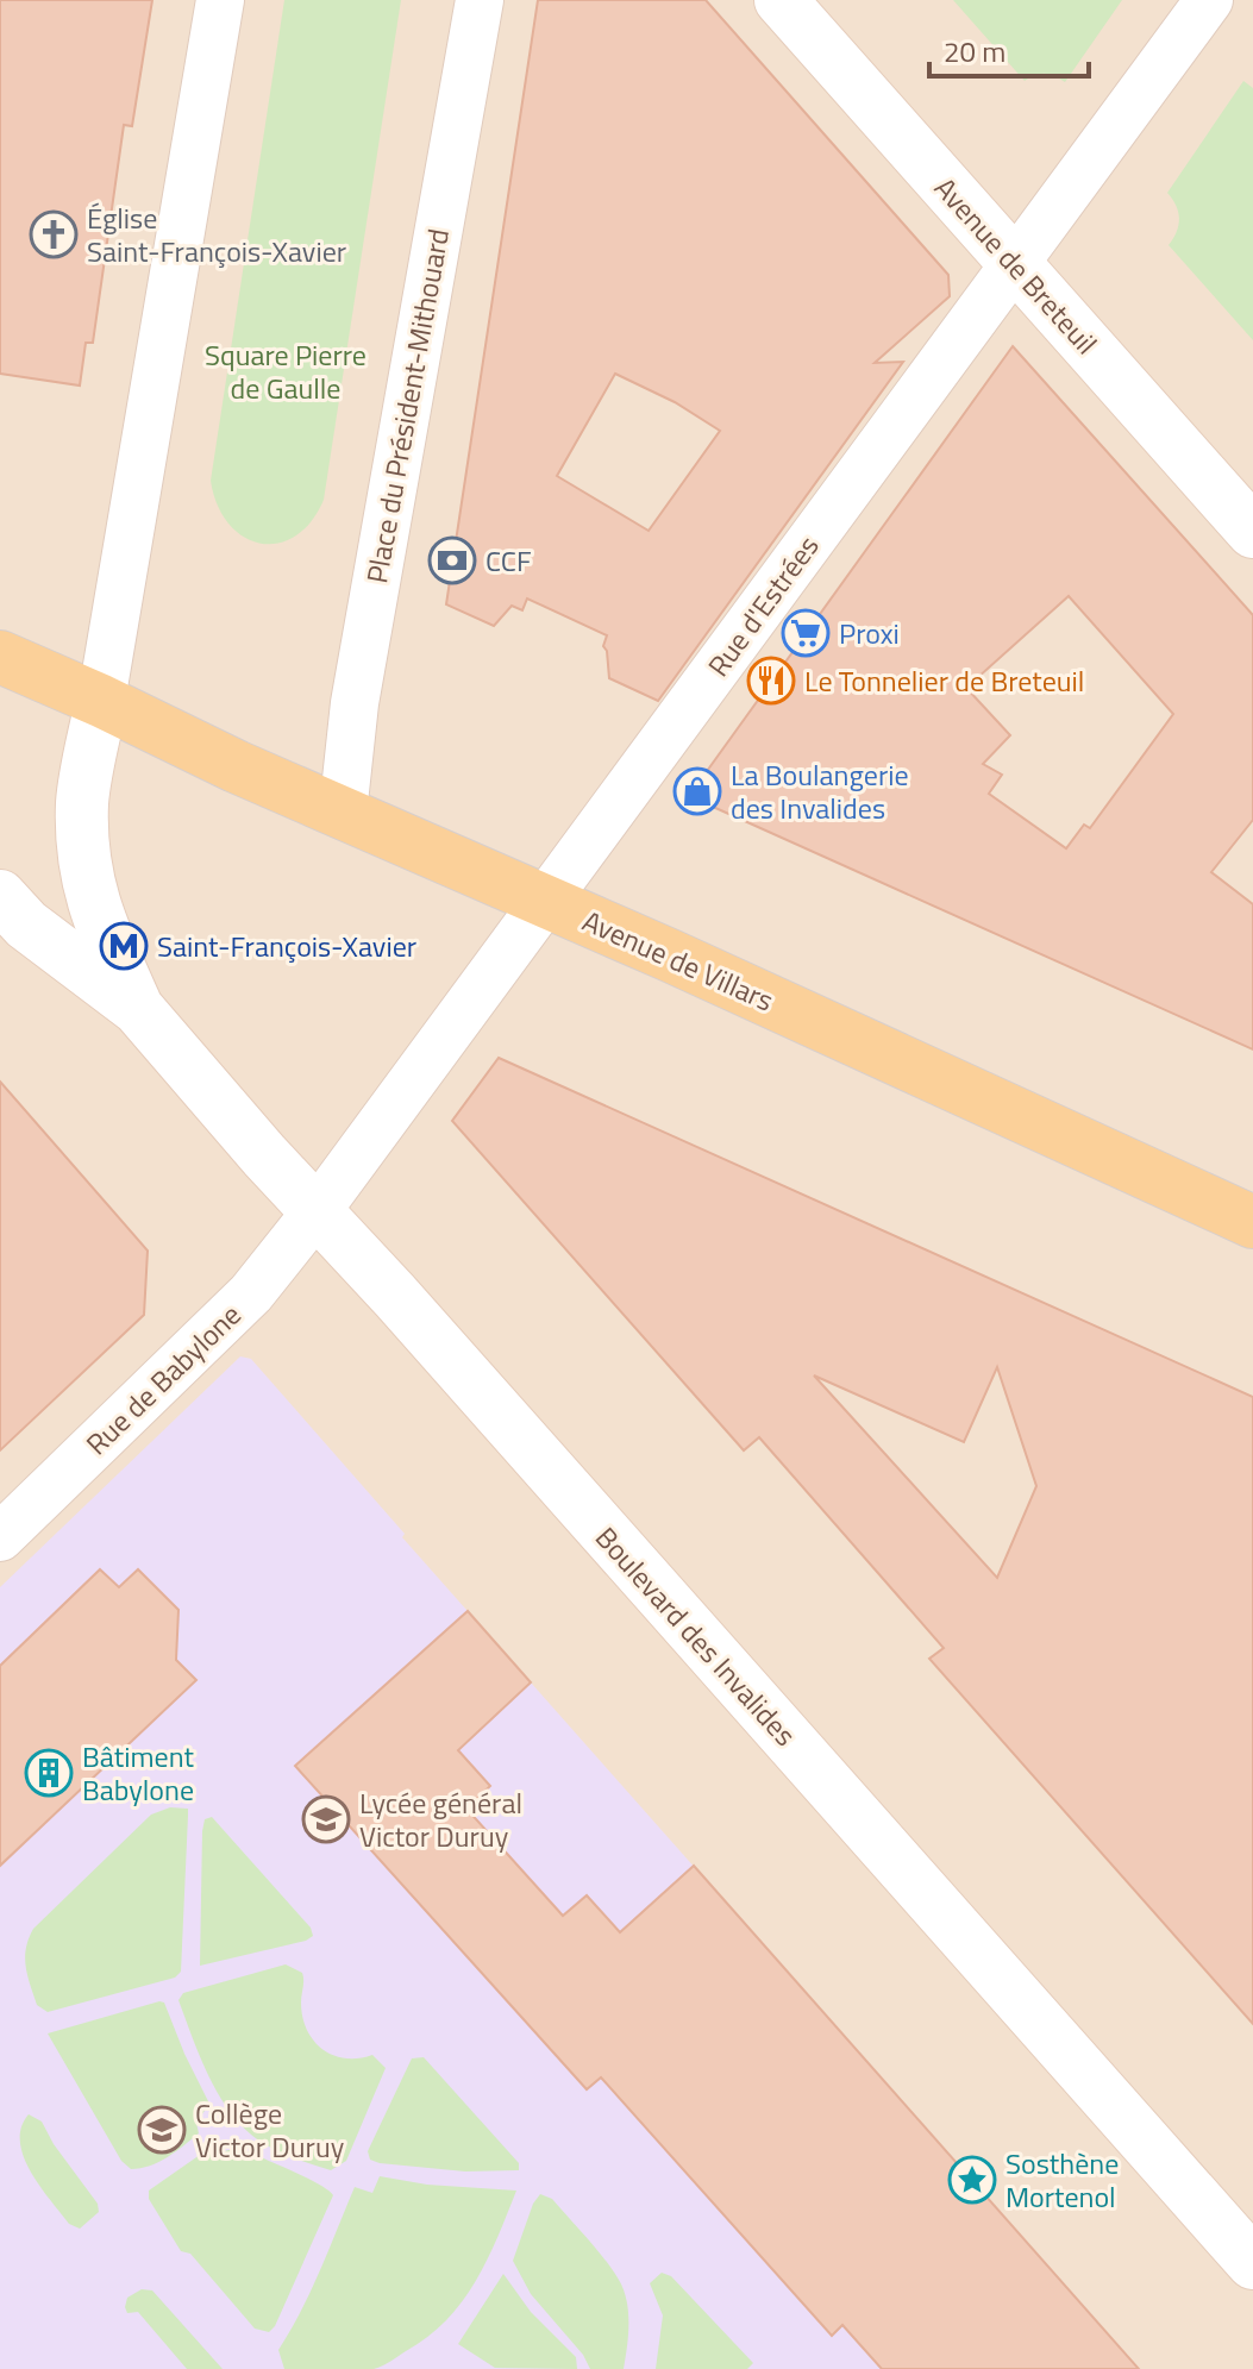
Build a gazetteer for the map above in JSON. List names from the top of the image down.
{
  "streets": {
    "main road": ["Avenue de Breteuil", "Avenue de Villars", "Boulevard des Invalides"],
    "street": ["Place du Président-Mithouard", "Rue d'Estrées", "Rue de Babylone"]
  },
  "crossings": [
    ["Avenue de Breteuil", "Rue d'Estrées"],
    ["Place du Président-Mithouard", "Avenue de Villars"],
    ["Rue d'Estrées", "Avenue de Villars"],
    ["Rue d'Estrées", "Rue de Babylone"],
    ["Rue d'Estrées", "Boulevard des Invalides"],
    ["Avenue de Villars", "Boulevard des Invalides"],
    ["Rue de Babylone", "Boulevard des Invalides"]
  ],
  "parks": ["Square Pierre de Gaulle"],
  "places": {
    "church": ["Église Saint-François-Xavier"],
    "bank": ["CCF"],
    "supermarket": ["Proxi"],
    "restaurant": ["Le Tonnelier de Breteuil"],
    "shop": ["La Boulangerie des Invalides"],
    "metro station": ["Saint-François-Xavier"],
    "building": ["Bâtiment Babylone"],
    "school or university": ["Lycée général Victor Duruy", "Collège Victor Duruy"],
    "place": ["Sosthène Mortenol"]
  },
  "scale_bar": "20 m"
}
